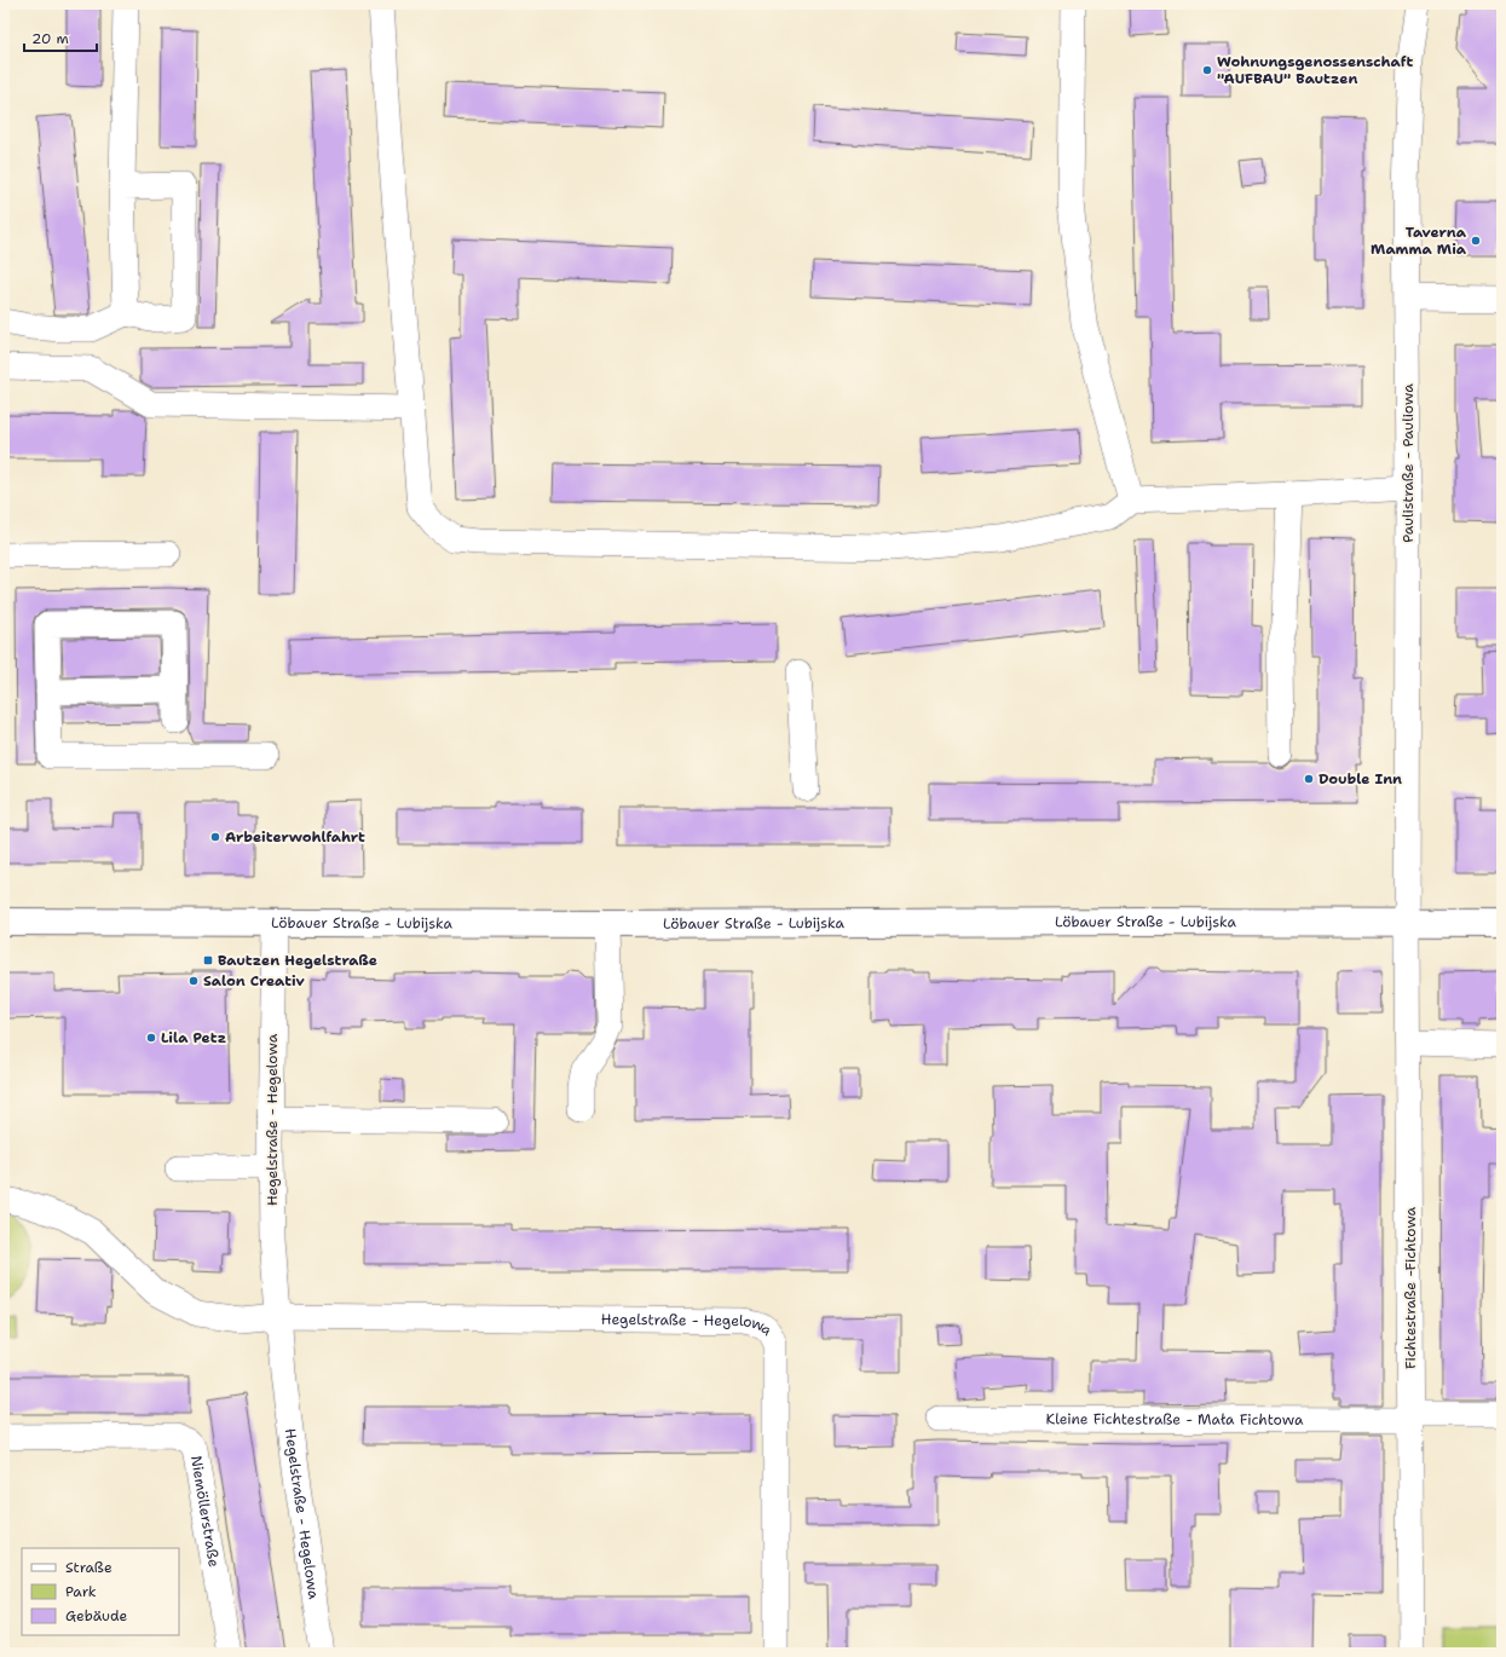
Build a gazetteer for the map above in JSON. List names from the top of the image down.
{
  "streets": {
    "main road": ["Löbauer Straße - Lubijska"],
    "street": [
      "Paulistraße - Pauliowa",
      "Hegelstraße - Hegelowa",
      "Fichtestraße -Fichtowa",
      "Kleine Fichtestraße - Mała Fichtowa",
      "Niemöllerstraße"
    ]
  },
  "crossings": [
    ["Paulistraße - Pauliowa", "Löbauer Straße - Lubijska"],
    ["Paulistraße - Pauliowa", "Fichtestraße -Fichtowa"],
    ["Löbauer Straße - Lubijska", "Hegelstraße - Hegelowa"],
    ["Löbauer Straße - Lubijska", "Fichtestraße -Fichtowa"],
    ["Fichtestraße -Fichtowa", "Kleine Fichtestraße - Mała Fichtowa"]
  ],
  "places": {
    "other": [
      "Wohnungsgenossenschaft \"AUFBAU\" Bautzen",
      "Taverna Mamma Mia",
      "Double Inn",
      "Arbeiterwohlfahrt",
      "Salon Creativ",
      "Lila Petz"
    ],
    "transit": ["Bautzen Hegelstraße"]
  },
  "legend": ["Straße", "Park", "Gebäude"],
  "scale_bar": "20 m"
}
